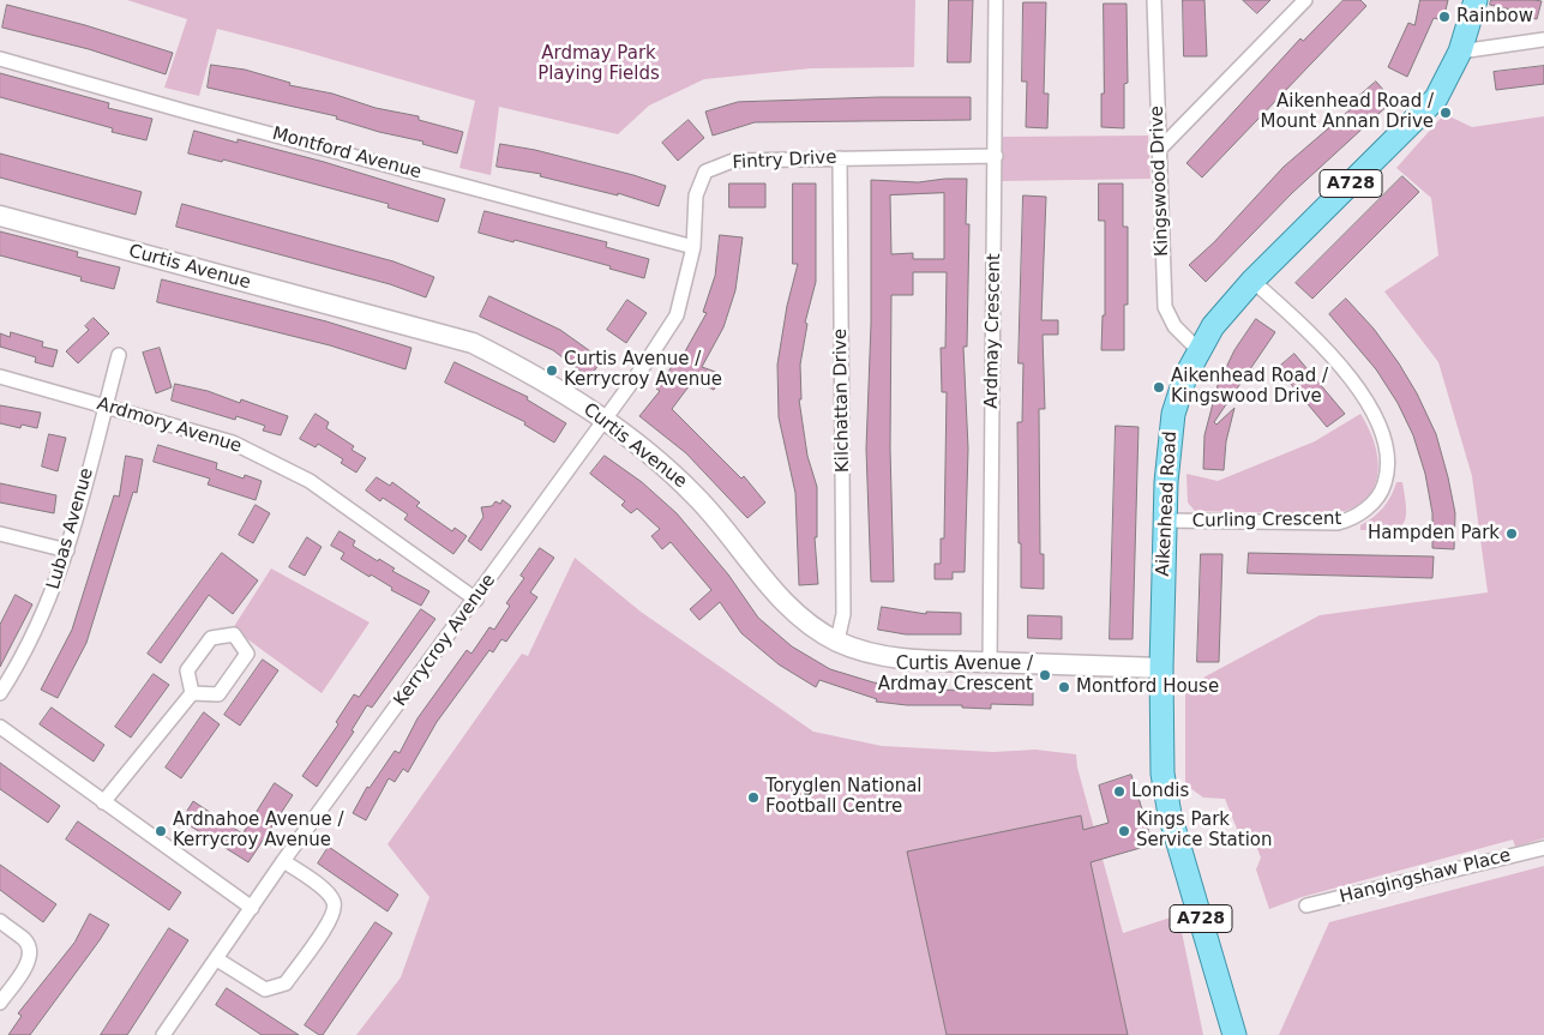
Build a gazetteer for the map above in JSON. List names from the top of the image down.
{
  "streets": {
    "main road": ["A728", "Aikenhead Road"],
    "street": [
      "Montford Avenue",
      "Fintry Drive",
      "Kingswood Drive",
      "Curtis Avenue",
      "Ardmay Crescent",
      "Kilchattan Drive",
      "Ardmory Avenue",
      "Curling Crescent",
      "Lubas Avenue",
      "Kerrycroy Avenue",
      "Hangingshaw Place"
    ]
  },
  "crossings": [
    ["Montford Avenue", "Fintry Drive"],
    ["Fintry Drive", "Curtis Avenue"],
    ["Fintry Drive", "Ardmay Crescent"],
    ["Fintry Drive", "Kilchattan Drive"],
    ["Fintry Drive", "Kerrycroy Avenue"],
    ["Kingswood Drive", "Aikenhead Road"],
    ["Curtis Avenue", "Ardmay Crescent"],
    ["Curtis Avenue", "Kilchattan Drive"],
    ["Curtis Avenue", "Aikenhead Road"],
    ["Curtis Avenue", "Kerrycroy Avenue"],
    ["Ardmory Avenue", "Lubas Avenue"],
    ["Ardmory Avenue", "Kerrycroy Avenue"],
    ["Aikenhead Road", "Curling Crescent"]
  ],
  "parks": ["Ardmay Park Playing Fields"],
  "places": [
    "Rainbow",
    "Aikenhead Road / Mount Annan Drive",
    "Curtis Avenue / Kerrycroy Avenue",
    "Aikenhead Road / Kingswood Drive",
    "Hampden Park",
    "Curtis Avenue / Ardmay Crescent",
    "Montford House",
    "Londis",
    "Toryglen National Football Centre",
    "Ardnahoe Avenue / Kerrycroy Avenue",
    "Kings Park Service Station"
  ]
}
